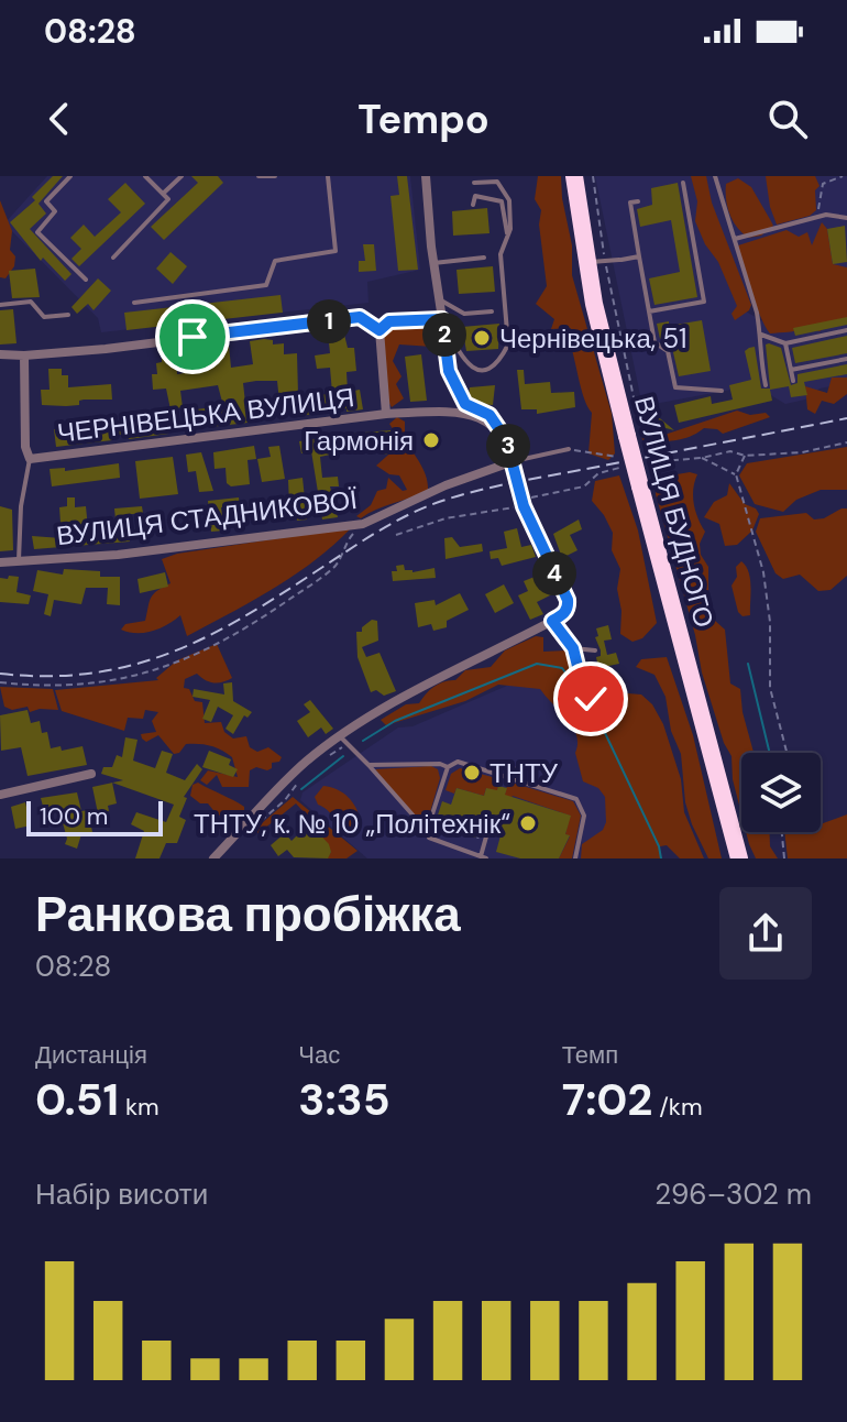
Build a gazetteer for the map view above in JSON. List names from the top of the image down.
{
  "streets": {
    "highway": ["ВУЛИЦЯ БУДНОГО"],
    "street": ["ЧЕРНІВЕЦЬКА ВУЛИЦЯ", "ВУЛИЦЯ СТАДНИКОВОЇ"]
  },
  "crossings": [
    ["ЧЕРНІВЕЦЬКА ВУЛИЦЯ", "ВУЛИЦЯ СТАДНИКОВОЇ"]
  ],
  "places": [
    "Чернівецька, 51",
    "Гармонія",
    "ТНТУ",
    "ТНТУ, к. № 10 „Політехнік“"
  ],
  "scale_bar": "100 m",
  "page": {
    "status": "08:28",
    "header": "Tempo",
    "pins": [
      "1",
      "2",
      "3",
      "4"
    ],
    "scale": "100 m",
    "heading": ["Ранкова пробіжка", "08:28"],
    "stats": [
      ["Дистанція", "0.51 km"],
      ["Час", "3:35"],
      ["Темп", "7:02 /km"]
    ],
    "chart": ["Набір висоти", "296–302 m"]
  }
}
